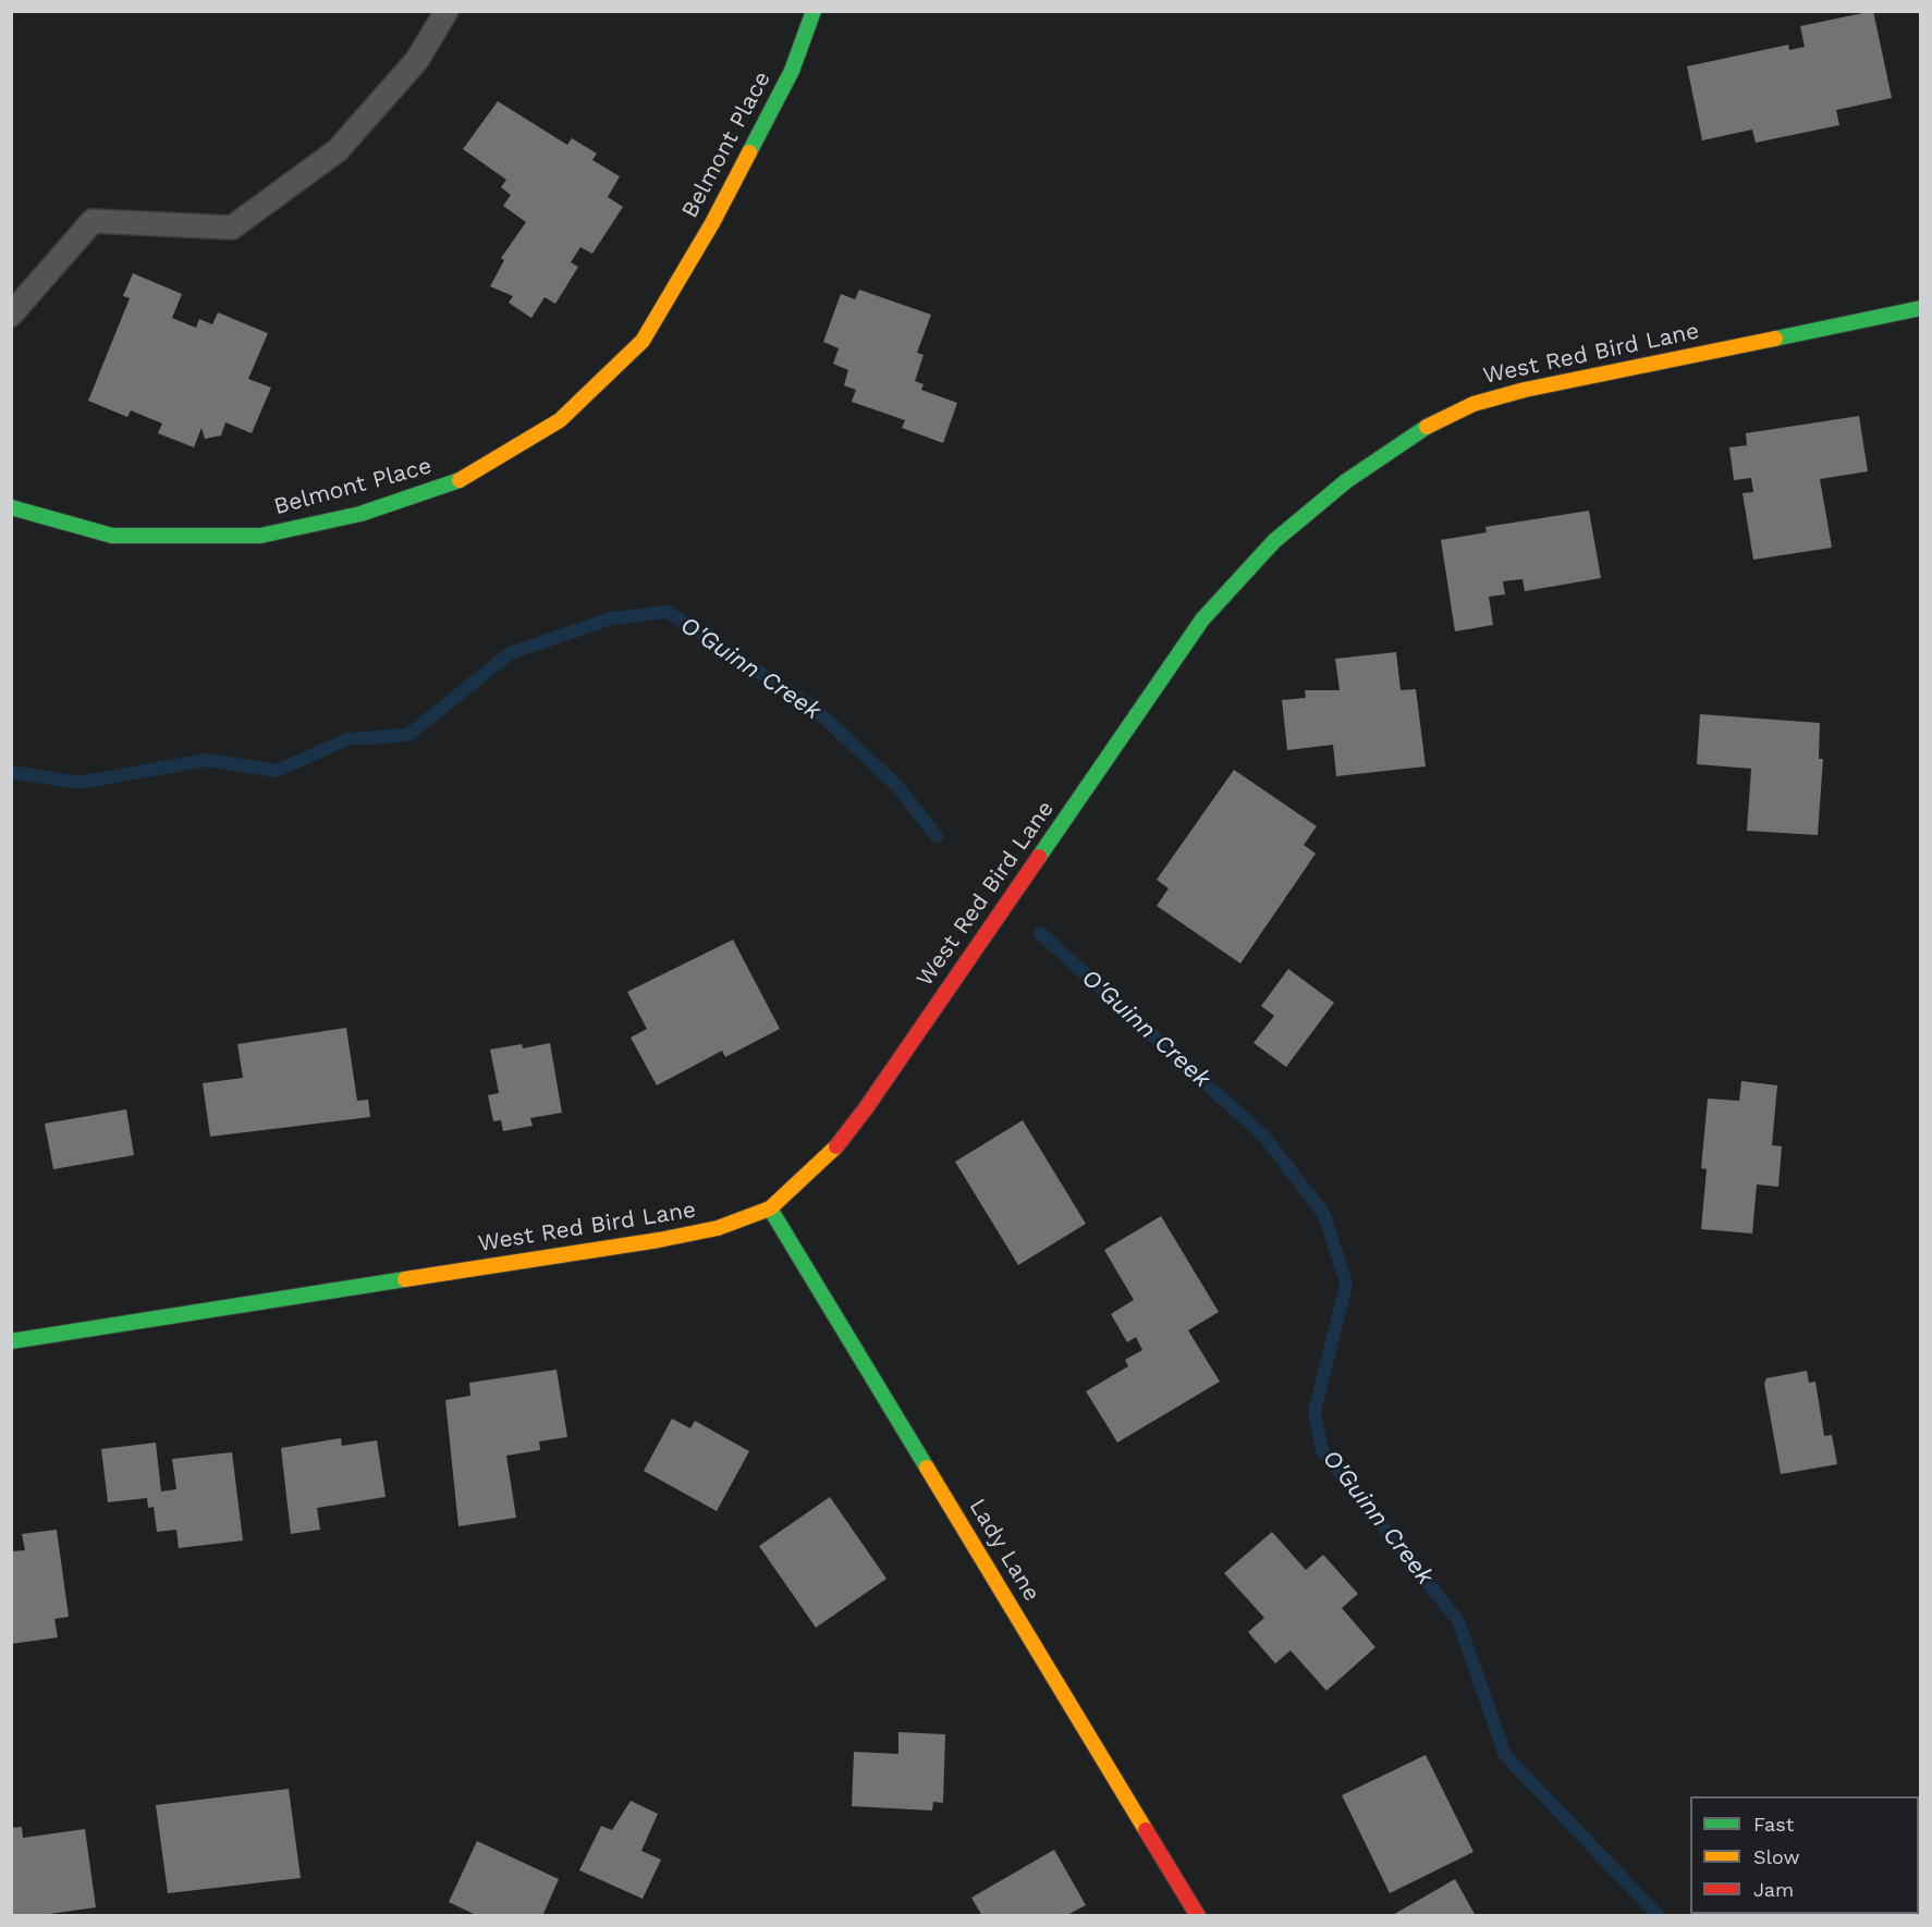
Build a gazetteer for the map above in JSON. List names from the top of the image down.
{
  "streets": {
    "street": ["Belmont Place", "West Red Bird Lane", "Lady Lane"]
  },
  "crossings": [
    ["West Red Bird Lane", "Lady Lane"]
  ],
  "water": ["O'Guinn Creek"],
  "legend": ["Fast", "Slow", "Jam"]
}
